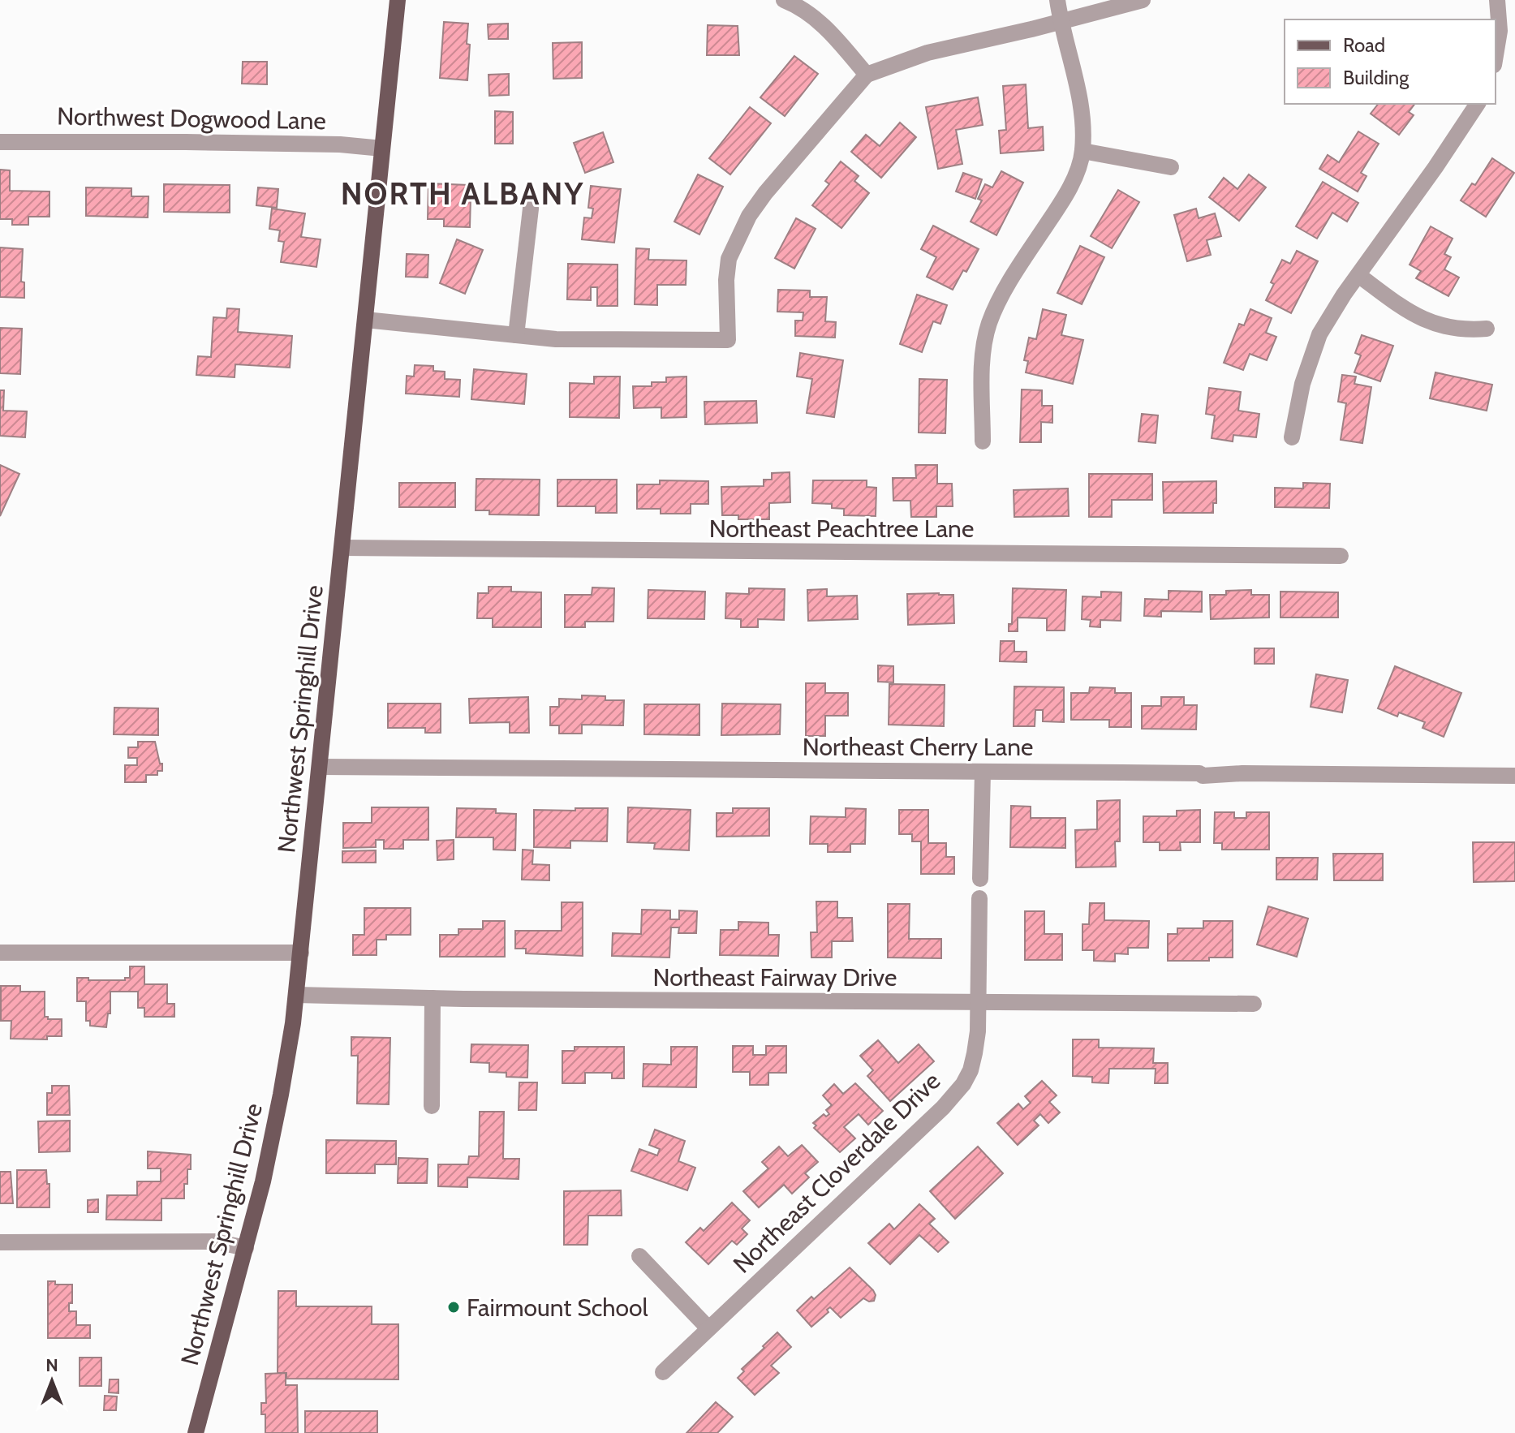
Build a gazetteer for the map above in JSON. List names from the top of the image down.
{
  "streets": {
    "main road": ["Northwest Springhill Drive"],
    "street": [
      "Northwest Dogwood Lane",
      "Northeast Peachtree Lane",
      "Northeast Cherry Lane",
      "Northeast Fairway Drive",
      "Northeast Cloverdale Drive"
    ]
  },
  "crossings": [
    ["Northwest Dogwood Lane", "Northwest Springhill Drive"],
    ["Northeast Peachtree Lane", "Northwest Springhill Drive"],
    ["Northwest Springhill Drive", "Northeast Cherry Lane"],
    ["Northwest Springhill Drive", "Northeast Fairway Drive"],
    ["Northeast Fairway Drive", "Northeast Cloverdale Drive"]
  ],
  "districts": ["NORTH ALBANY"],
  "places": ["Fairmount School"],
  "legend": ["Road", "Building"],
  "north": "top"
}
